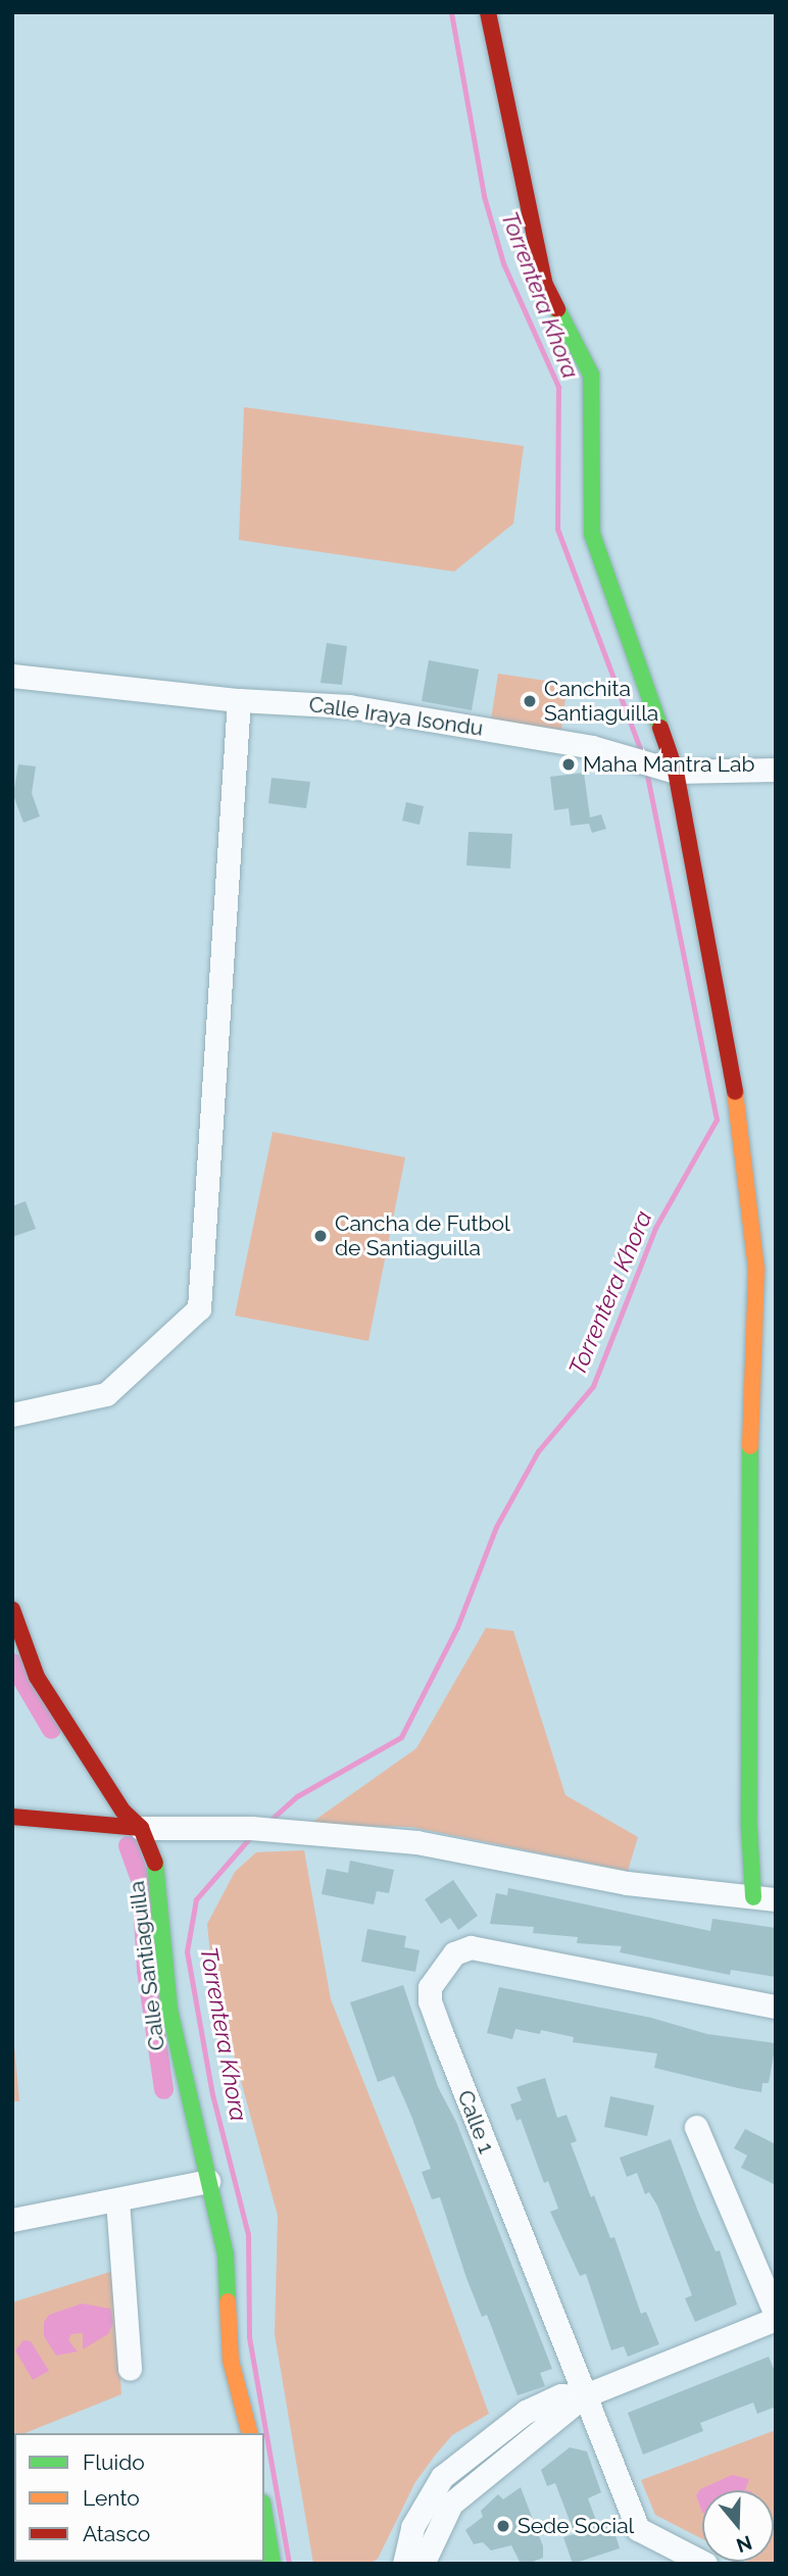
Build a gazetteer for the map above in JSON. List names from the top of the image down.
{
  "streets": {
    "street": ["Calle Iraya Isondu", "Calle Santiaguilla", "Calle 1"]
  },
  "water": ["Torrentera Khora"],
  "places": [
    "Canchita Santiaguilla",
    "Maha Mantra Lab",
    "Cancha de Futbol de Santiaguilla",
    "Sede Social"
  ],
  "legend": ["Fluido", "Lento", "Atasco"],
  "north": "bottom"
}
